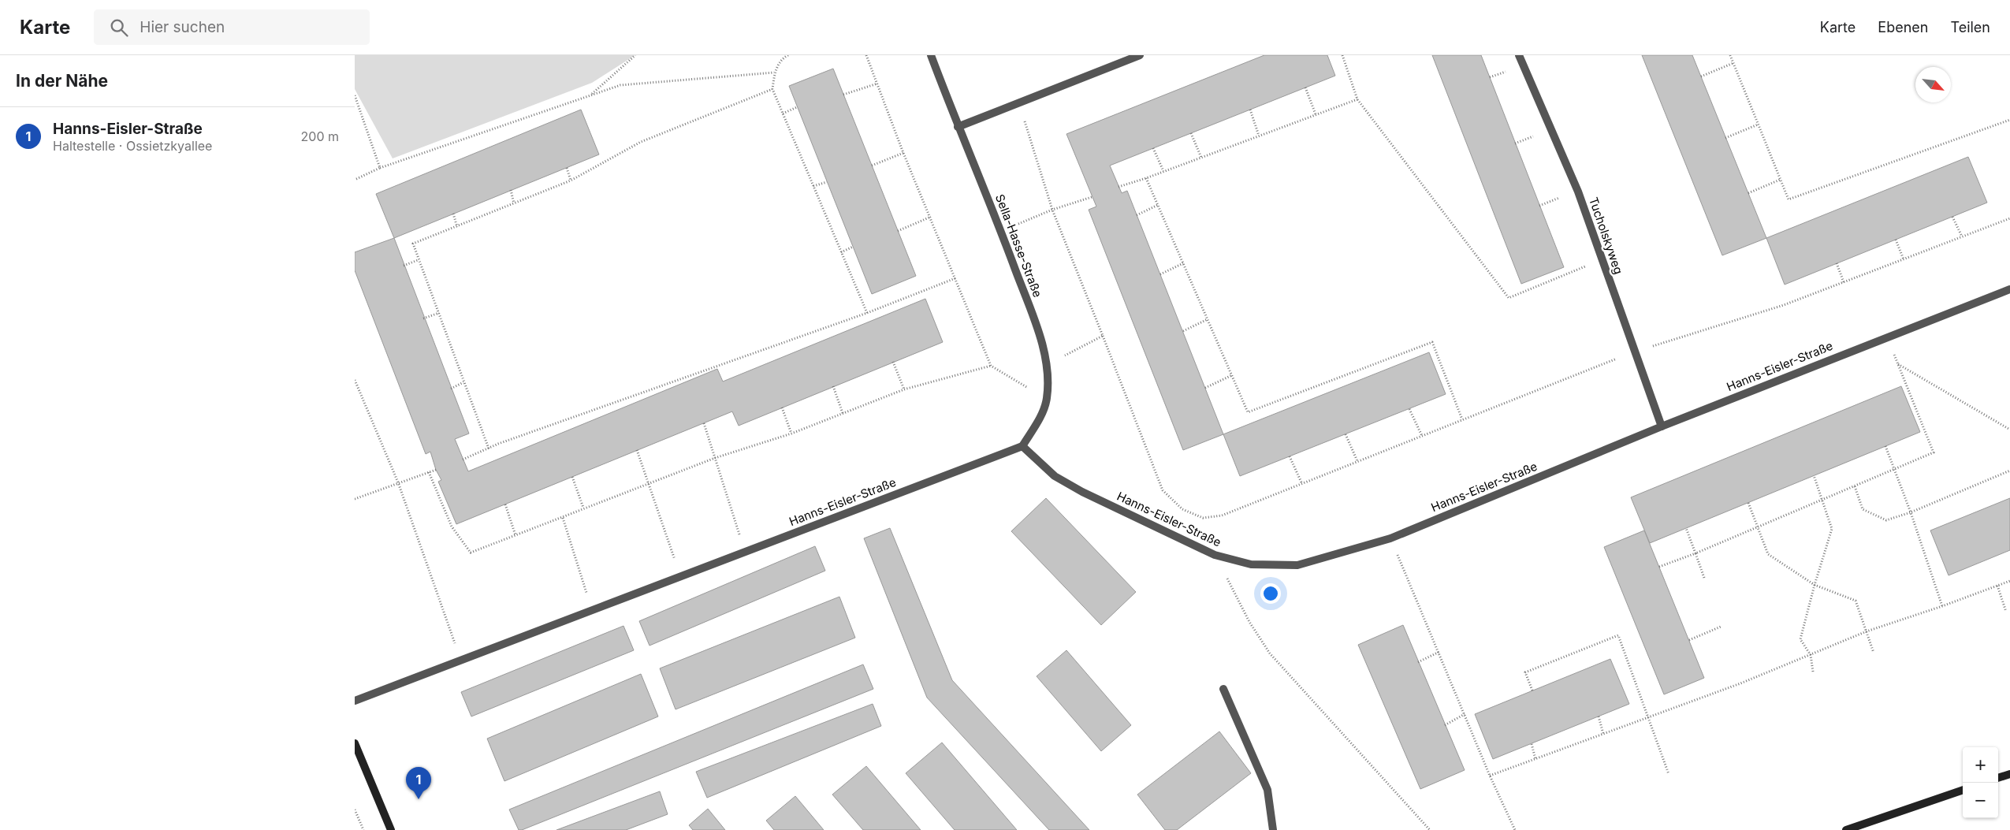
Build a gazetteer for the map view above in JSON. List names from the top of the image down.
{
  "streets": {
    "street": ["Tucholskyweg", "Sella-Hasse-Straße", "Hanns-Eisler-Straße"]
  },
  "crossings": [
    ["Tucholskyweg", "Hanns-Eisler-Straße"],
    ["Sella-Hasse-Straße", "Hanns-Eisler-Straße"]
  ],
  "north": "bottom right",
  "page": {
    "header": "Karte",
    "search": "Hier suchen",
    "nav": ["Karte", "Ebenen", "Teilen"],
    "heading": "In der Nähe",
    "list": [
      {
        "mark": "1",
        "name": "Hanns-Eisler-Straße",
        "note": "Haltestelle · Ossietzkyallee",
        "value": "200 m"
      }
    ],
    "map_buttons": ["+", "−"],
    "pins": "1"
  }
}
